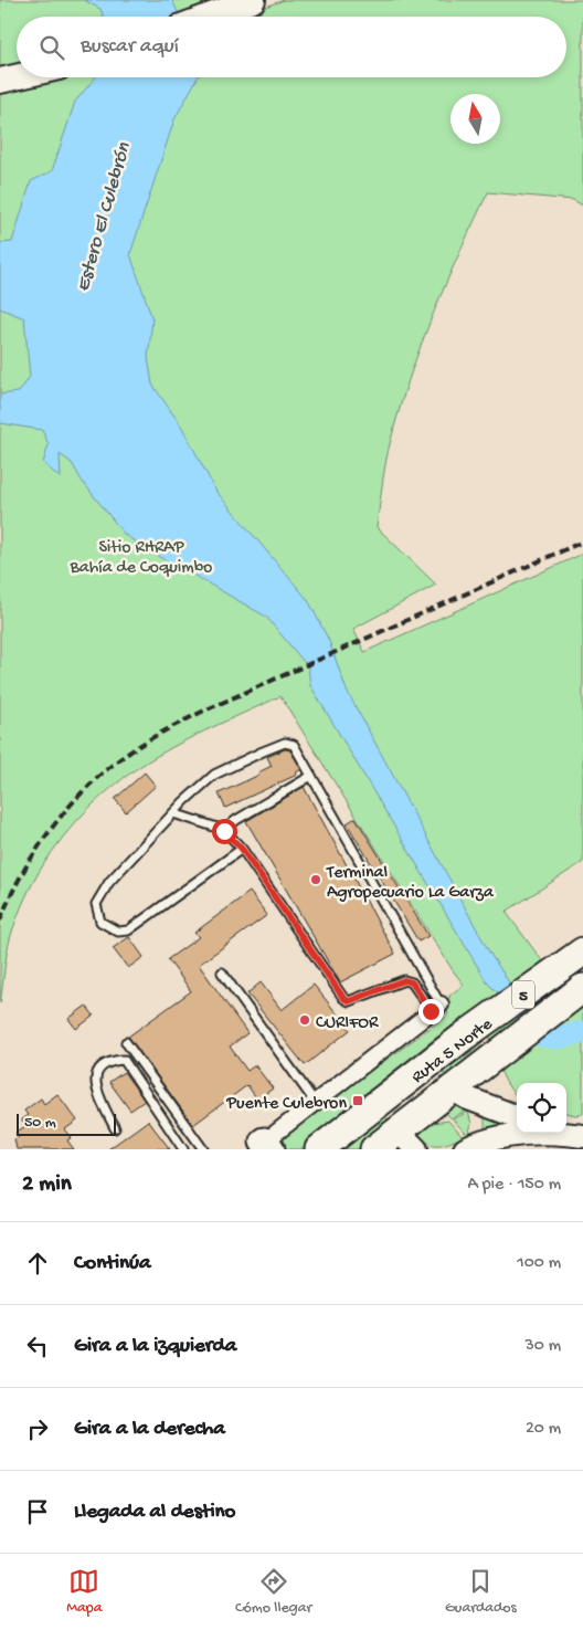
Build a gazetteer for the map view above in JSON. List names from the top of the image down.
{
  "streets": {
    "highway": ["5", "Ruta 5 Norte"]
  },
  "water": ["Estero El Culebrón"],
  "parks": ["Sitio RHRAP Bahía de Coquimbo"],
  "places": {
    "other": ["Terminal Agropecuario La Garza", "CURIFOR"],
    "transit": ["Puente Culebron"]
  },
  "scale_bar": "50 m",
  "north": "top",
  "page": {
    "search": "Buscar aquí",
    "scale": "50 m",
    "heading": ["2 min", "A pie · 150 m"],
    "list": [
      ["Continúa", "100 m"],
      ["Gira a la izquierda", "30 m"],
      ["Gira a la derecha", "20 m"],
      "Llegada al destino"
    ],
    "nav": ["Mapa", "Cómo llegar", "Guardados"]
  }
}
